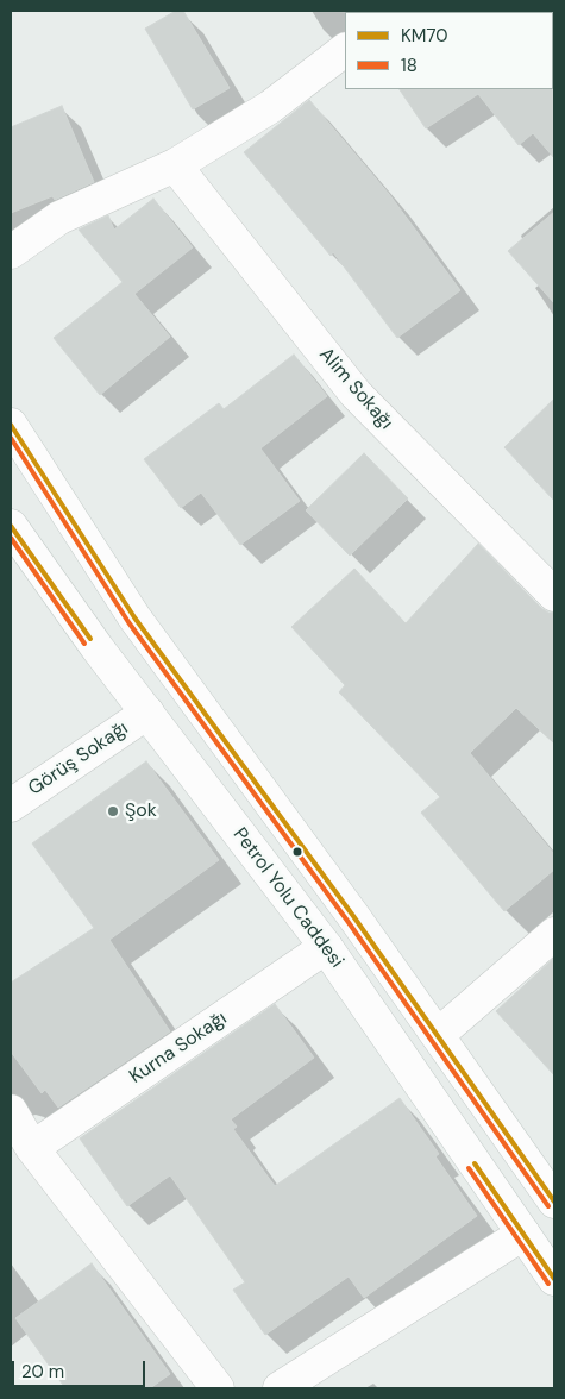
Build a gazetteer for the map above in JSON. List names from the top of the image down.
{
  "streets": {
    "street": [
      "Alim Sokağı",
      "Görüş Sokağı",
      "Petrol Yolu Caddesi",
      "Kurna Sokağı"
    ]
  },
  "crossings": [
    ["Görüş Sokağı", "Petrol Yolu Caddesi"],
    ["Petrol Yolu Caddesi", "Kurna Sokağı"]
  ],
  "places": ["Şok"],
  "lines": ["transit line KM70", "transit line 18"],
  "legend": ["KM70", "18"],
  "scale_bar": "20 m"
}
